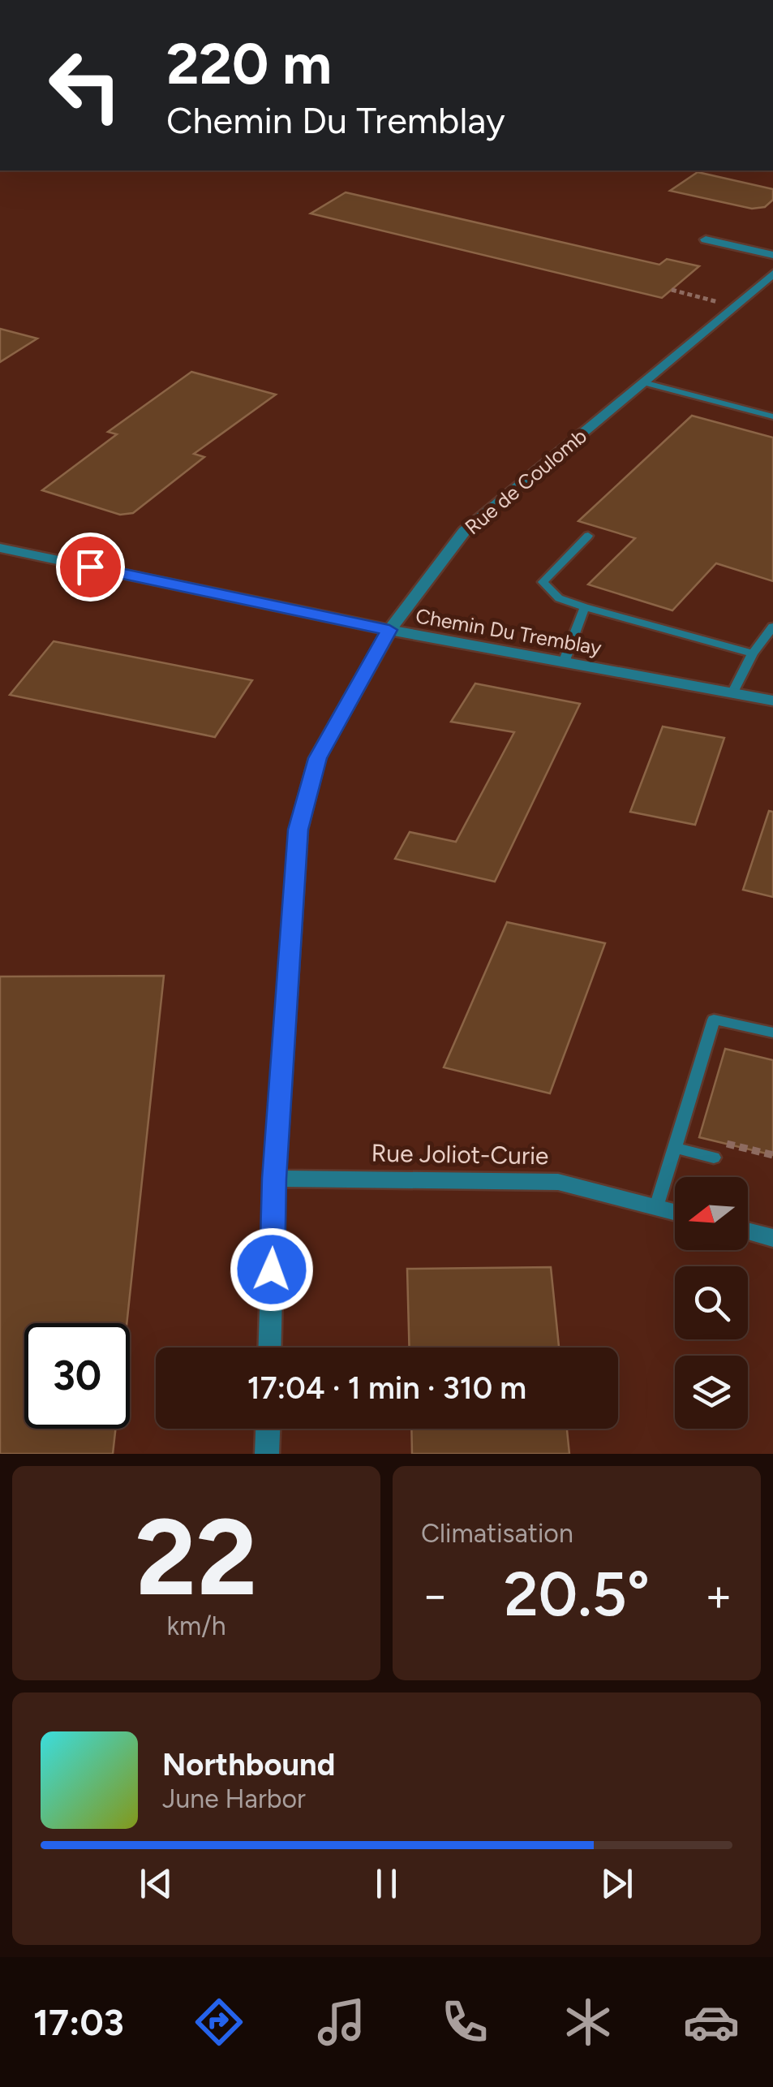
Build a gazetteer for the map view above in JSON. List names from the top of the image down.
{
  "streets": {
    "street": ["Rue de Coulomb", "Chemin Du Tremblay", "Rue Joliot-Curie"]
  },
  "crossings": [
    ["Rue de Coulomb", "Chemin Du Tremblay"],
    ["Rue de Coulomb", "Rue Joliot-Curie"]
  ],
  "north": "left",
  "page": {
    "turn": ["220 m", "Chemin Du Tremblay"],
    "limit": "30",
    "trip": "17:04 · 1 min · 310 m",
    "tile": [
      ["22", "km/h"],
      "Climatisation"
    ],
    "heat": ["−", "20.5°", "+"],
    "song": ["Northbound", "June Harbor"],
    "tabs": "17:03"
  }
}
